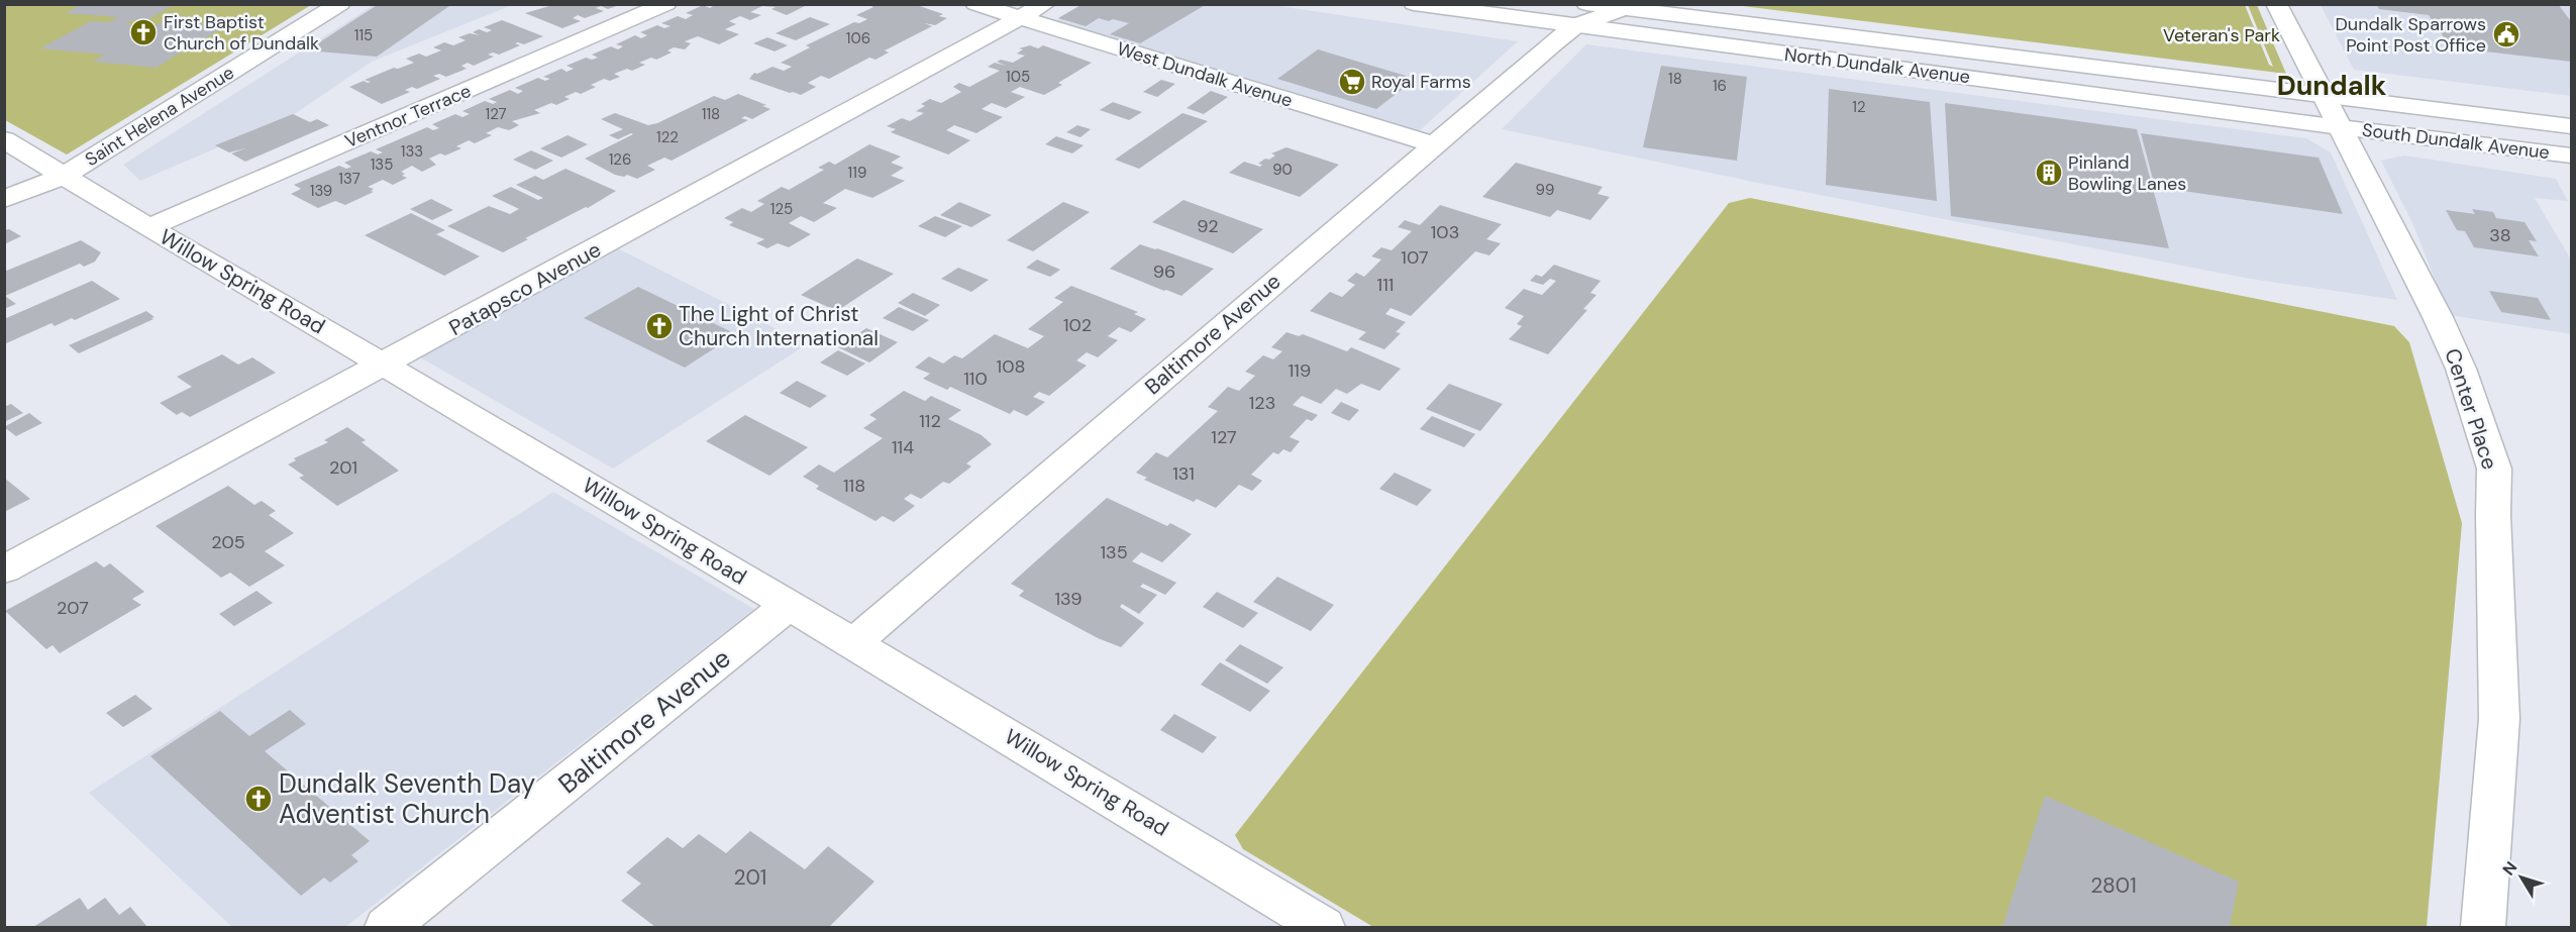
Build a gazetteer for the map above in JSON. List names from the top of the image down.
{
  "streets": {
    "street": [
      "North Dundalk Avenue",
      "West Dundalk Avenue",
      "Saint Helena Avenue",
      "Ventnor Terrace",
      "South Dundalk Avenue",
      "Willow Spring Road",
      "Patapsco Avenue",
      "Baltimore Avenue",
      "Center Place"
    ]
  },
  "crossings": [
    ["North Dundalk Avenue", "South Dundalk Avenue"],
    ["North Dundalk Avenue", "Baltimore Avenue"],
    ["North Dundalk Avenue", "Center Place"],
    ["West Dundalk Avenue", "Patapsco Avenue"],
    ["West Dundalk Avenue", "Baltimore Avenue"],
    ["Saint Helena Avenue", "Willow Spring Road"],
    ["Ventnor Terrace", "Willow Spring Road"],
    ["South Dundalk Avenue", "Center Place"],
    ["Willow Spring Road", "Patapsco Avenue"],
    ["Willow Spring Road", "Baltimore Avenue"]
  ],
  "districts": ["Dundalk"],
  "parks": ["Veteran's Park"],
  "places": {
    "church": ["First Baptist Church of Dundalk", "The Light of Christ Church International", "Dundalk Seventh Day Adventist Church"],
    "public building": ["Dundalk Sparrows Point Post Office"],
    "supermarket": ["Royal Farms"],
    "building": ["Pinland Bowling Lanes"]
  },
  "house_numbers": [
    "115",
    "106",
    "105",
    "18",
    "16",
    "12",
    "127",
    "118",
    "122",
    "133",
    "126",
    "135",
    "90",
    "119",
    "137",
    "99",
    "139",
    "125",
    "92",
    "103",
    "38",
    "107",
    "96",
    "111",
    "102",
    "108",
    "119",
    "110",
    "123",
    "112",
    "127",
    "114",
    "201",
    "131",
    "118",
    "205",
    "135",
    "139",
    "207",
    "201",
    "2801"
  ],
  "north": "top left"
}
